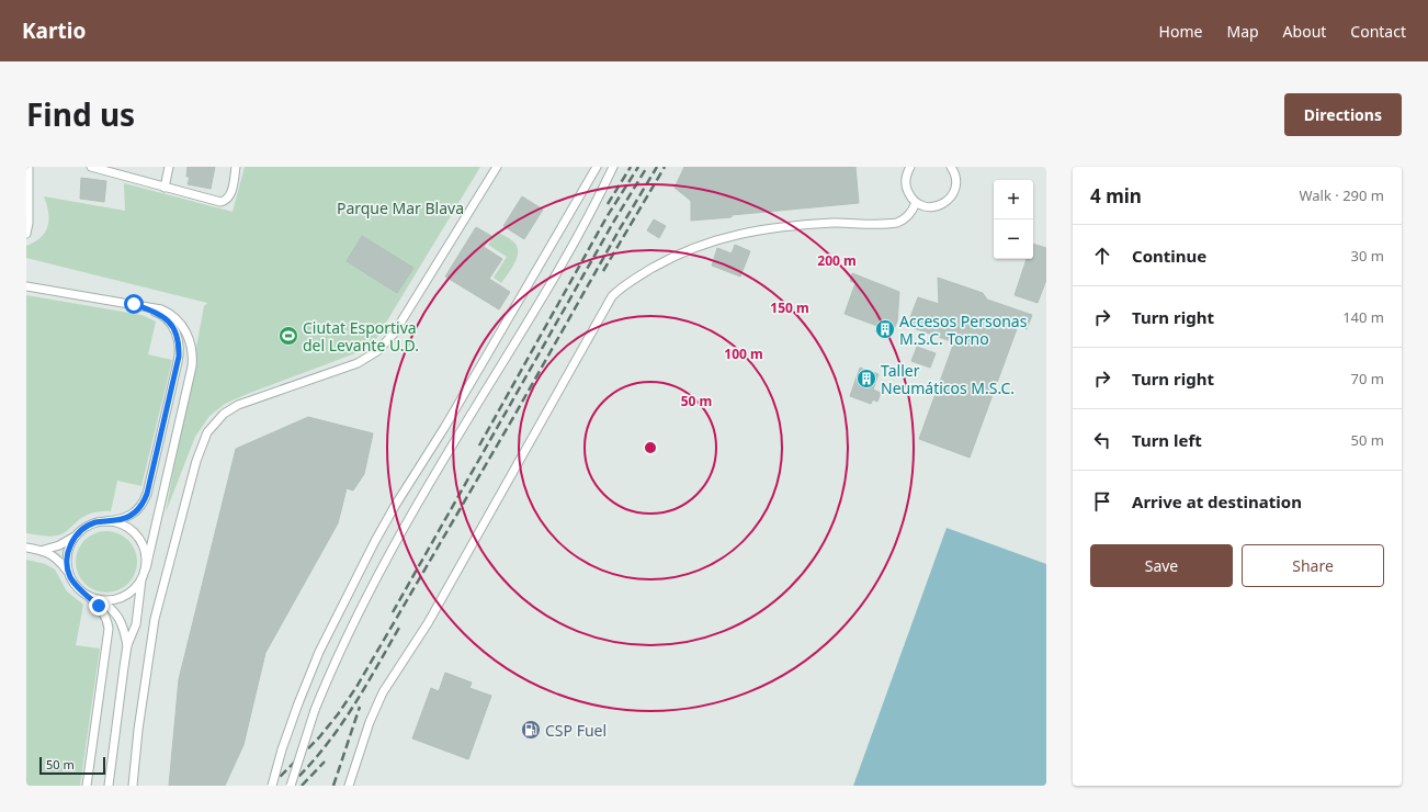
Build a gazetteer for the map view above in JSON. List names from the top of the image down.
{
  "parks": ["Parque Mar Blava"],
  "places": {
    "building": ["Accesos Personas M.S.C. Torno", "Taller Neumáticos M.S.C."],
    "sports": ["Ciutat Esportiva del Levante U.D."],
    "fuel station": ["CSP Fuel"]
  },
  "scale_bar": "50 m",
  "page": {
    "header": "Kartio",
    "nav": [
      "Home",
      "Map",
      "About",
      "Contact"
    ],
    "title": "Find us",
    "buttons": [
      "Directions",
      ["Save", "Share"]
    ],
    "heading": ["4 min", "Walk · 290 m"],
    "map_buttons": ["+", "−"],
    "list": [
      ["Continue", "30 m"],
      ["Turn right", "140 m"],
      ["Turn right", "70 m"],
      ["Turn left", "50 m"],
      "Arrive at destination"
    ],
    "scale": "50 m"
  },
  "rings": [
    "200 m",
    "150 m",
    "100 m",
    "50 m"
  ]
}
